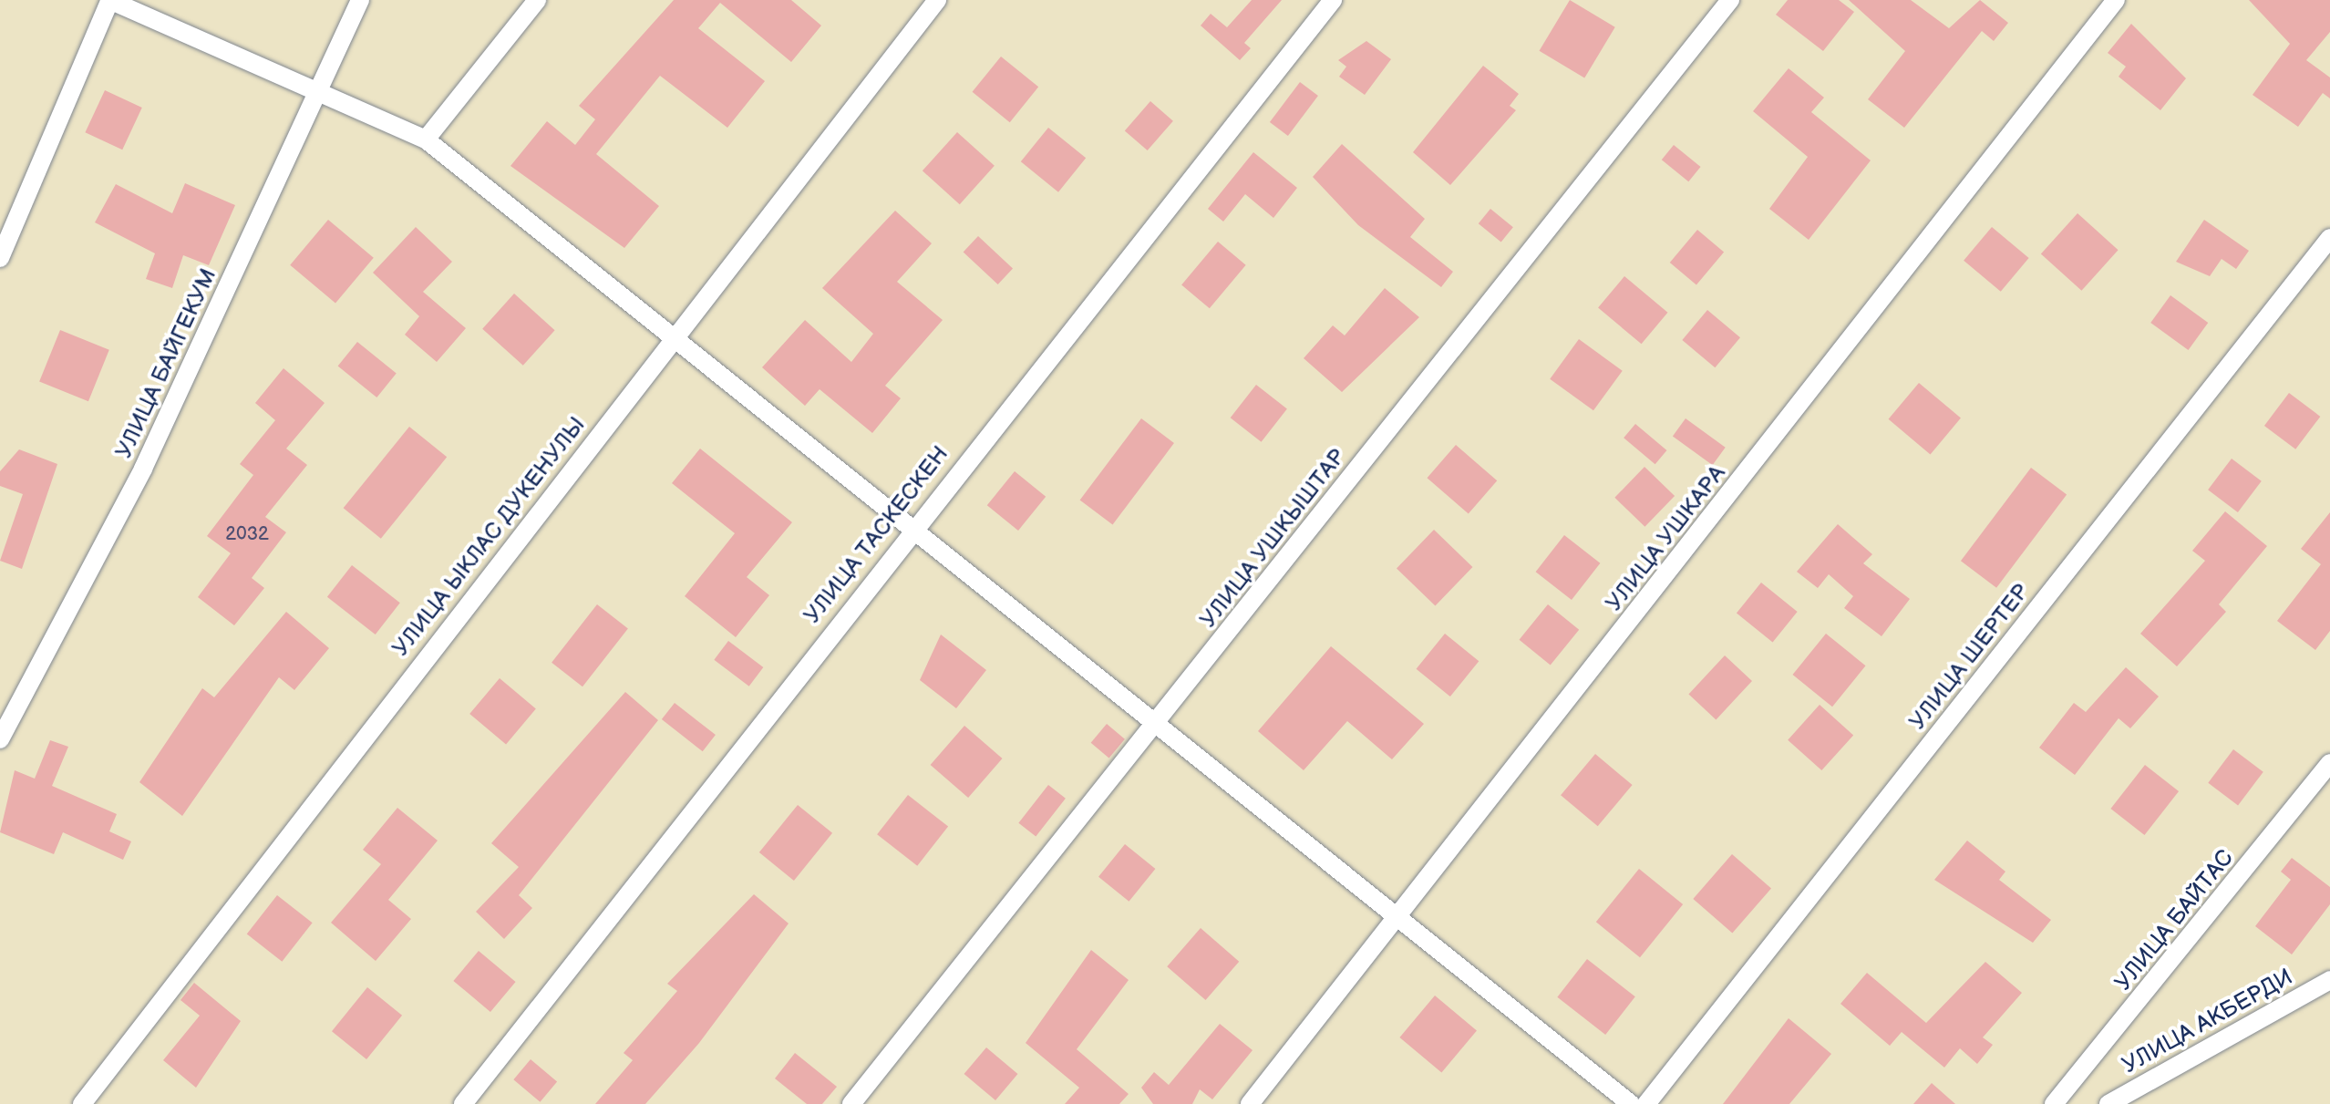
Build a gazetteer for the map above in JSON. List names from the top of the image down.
{
  "streets": {
    "street": [
      "УЛИЦА БАЙГЕКУМ",
      "УЛИЦА ТАСКЕСКЕН",
      "УЛИЦА ЫКЛАС ДУКЕНУЛЫ",
      "УЛИЦА УШКЫШТАР",
      "УЛИЦА УШКАРА",
      "УЛИЦА ШЕРТЕР",
      "УЛИЦА БАЙТАС",
      "УЛИЦА АКБЕРДИ"
    ]
  },
  "house_numbers": ["2032"]
}
